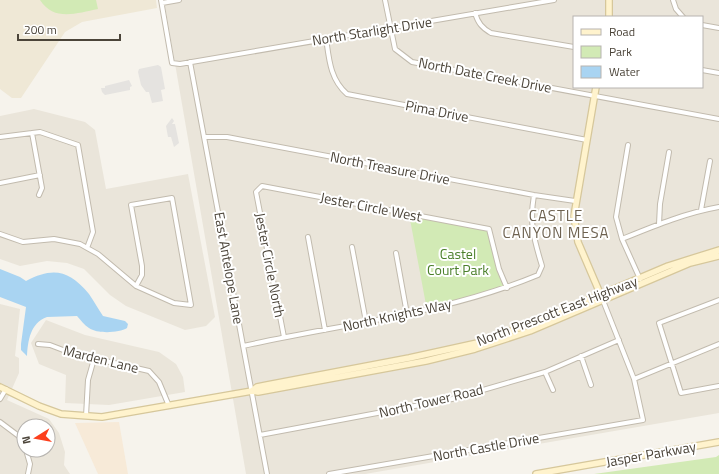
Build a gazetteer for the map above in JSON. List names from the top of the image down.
{
  "streets": {
    "street": [
      "North Starlight Drive",
      "North Date Creek Drive",
      "Pima Drive",
      "North Treasure Drive",
      "Jester Circle West",
      "Jester Circle North",
      "East Antelope Lane",
      "North Prescott East Highway",
      "North Knights Way",
      "Marden Lane",
      "North Tower Road",
      "North Castle Drive",
      "Jasper Parkway"
    ]
  },
  "crossings": [
    ["North Starlight Drive", "North Date Creek Drive"],
    ["North Starlight Drive", "Pima Drive"],
    ["North Starlight Drive", "East Antelope Lane"],
    ["North Treasure Drive", "East Antelope Lane"],
    ["North Treasure Drive", "North Knights Way"],
    ["Jester Circle West", "Jester Circle North"],
    ["Jester Circle West", "North Knights Way"],
    ["Jester Circle North", "North Knights Way"],
    ["East Antelope Lane", "North Prescott East Highway"],
    ["East Antelope Lane", "North Knights Way"],
    ["East Antelope Lane", "North Tower Road"],
    ["North Prescott East Highway", "Marden Lane"]
  ],
  "districts": ["CASTLE CANYON MESA"],
  "parks": ["Castel Court Park"],
  "legend": ["Road", "Park", "Water"],
  "scale_bar": "200 m",
  "north": "left"
}
